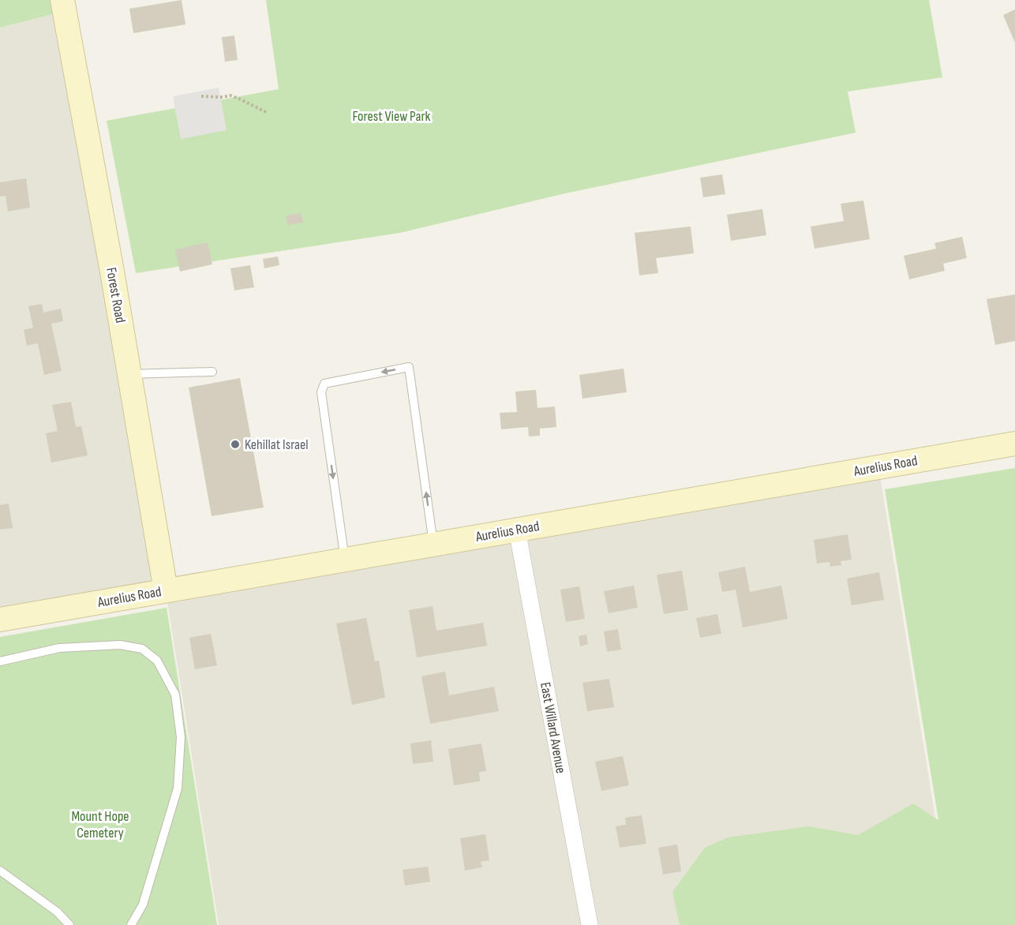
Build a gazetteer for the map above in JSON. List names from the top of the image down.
{
  "streets": {
    "street": ["Forest Road", "Aurelius Road", "East Willard Avenue"]
  },
  "crossings": [
    ["Forest Road", "Aurelius Road"],
    ["Aurelius Road", "East Willard Avenue"]
  ],
  "parks": ["Forest View Park", "Mount Hope Cemetery"],
  "places": ["Kehillat Israel"]
}
